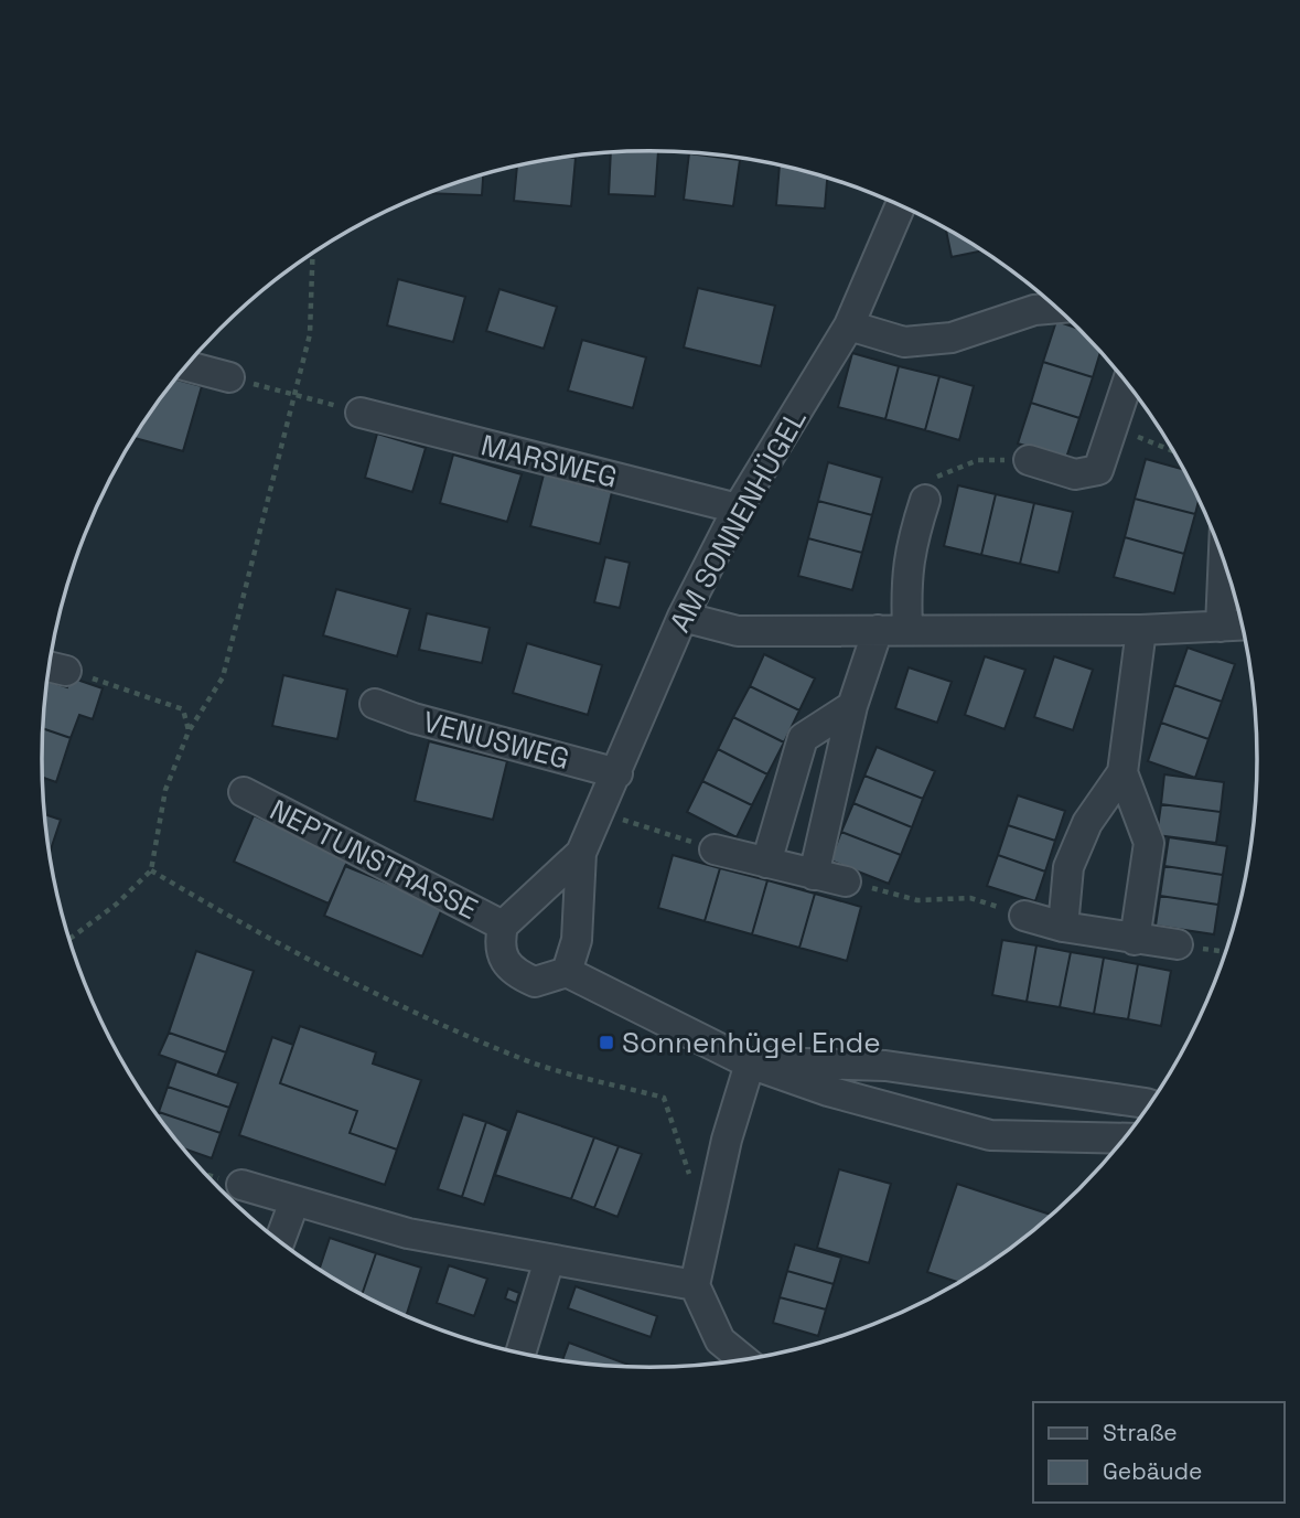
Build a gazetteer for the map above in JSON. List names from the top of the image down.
{
  "streets": {
    "street": [
      "MARSWEG",
      "AM SONNENHÜGEL",
      "VENUSWEG",
      "NEPTUNSTRASSE"
    ]
  },
  "crossings": [
    ["MARSWEG", "AM SONNENHÜGEL"],
    ["AM SONNENHÜGEL", "VENUSWEG"],
    ["AM SONNENHÜGEL", "NEPTUNSTRASSE"]
  ],
  "places": {
    "transit": ["Sonnenhügel Ende"]
  },
  "legend": ["Straße", "Gebäude"]
}
